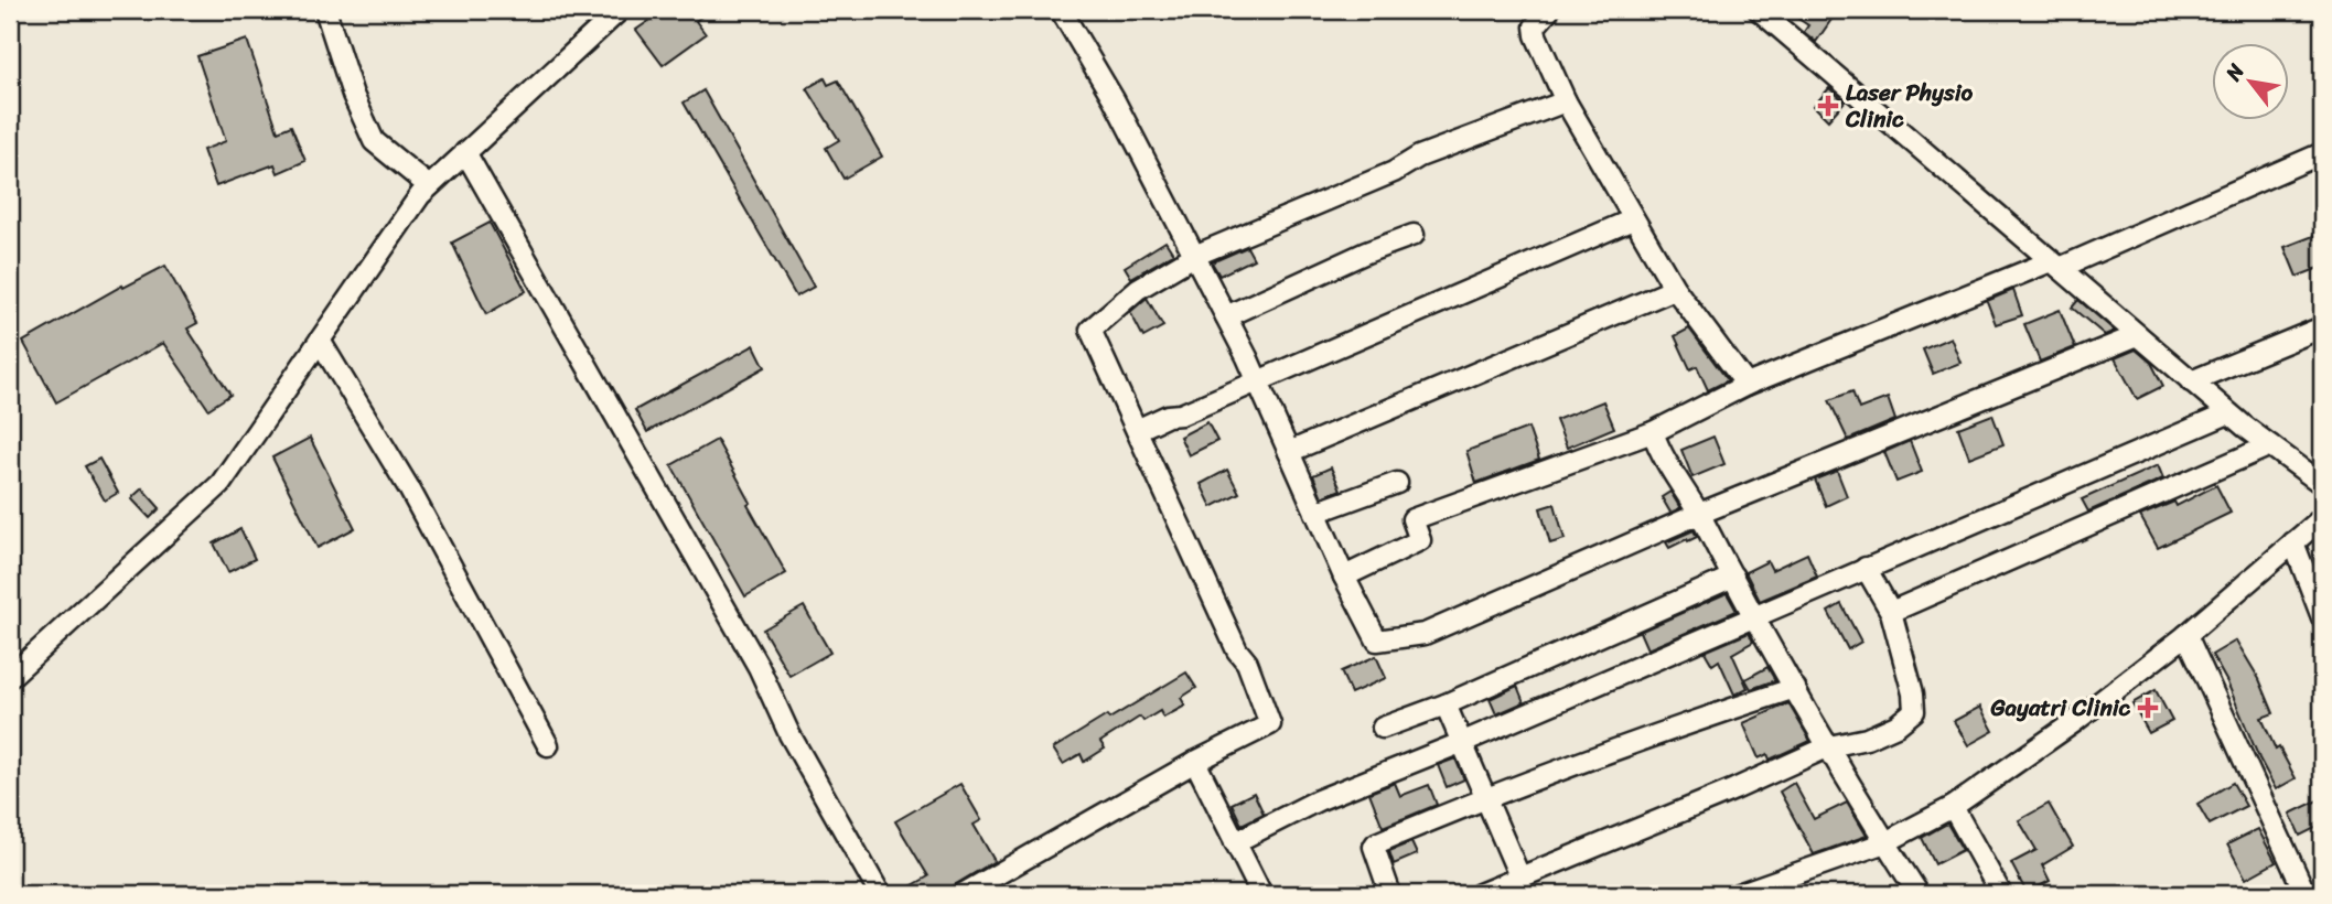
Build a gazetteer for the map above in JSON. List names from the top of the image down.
{
  "places": {
    "health": ["Laser Physio Clinic", "Gayatri Clinic"]
  },
  "north": "top left"
}
